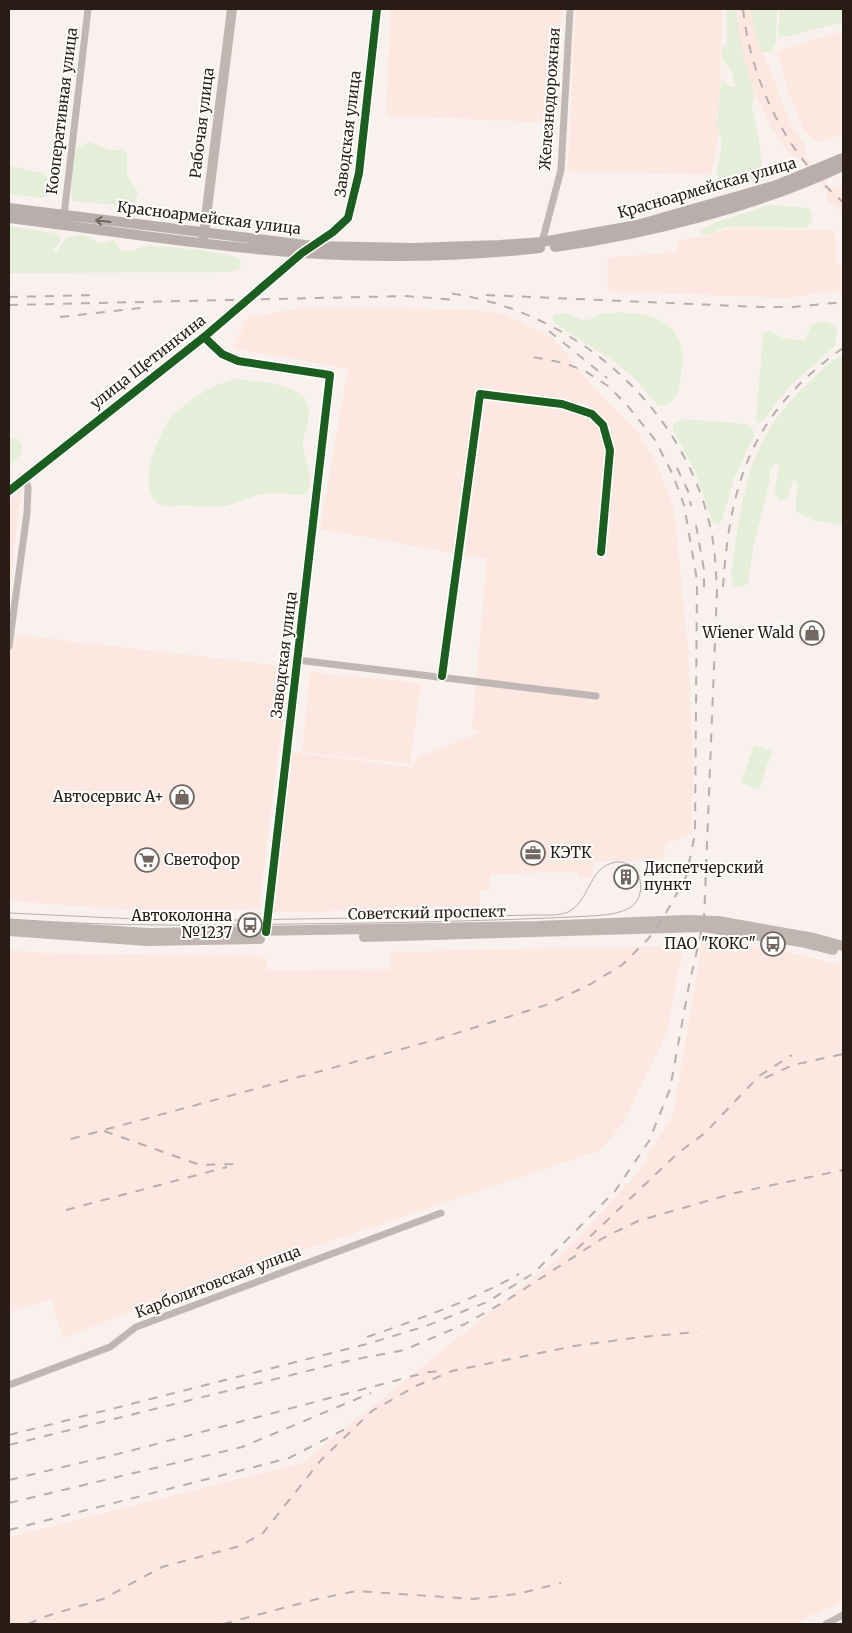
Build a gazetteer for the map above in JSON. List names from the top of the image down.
{
  "streets": {
    "main road": ["Рабочая улица", "Красноармейская улица", "Советский проспект"],
    "street": [
      "Железнодорожная",
      "Кооперативная улица",
      "Заводская улица",
      "улица Щетинкина",
      "Карболитовская улица"
    ]
  },
  "crossings": [
    ["Железнодорожная", "Красноармейская улица"],
    ["Кооперативная улица", "Красноармейская улица"],
    ["Рабочая улица", "Красноармейская улица"],
    ["Заводская улица", "Красноармейская улица"],
    ["Заводская улица", "улица Щетинкина"],
    ["Заводская улица", "Советский проспект"],
    ["Красноармейская улица", "улица Щетинкина"]
  ],
  "places": {
    "shop": ["Wiener Wald", "Автосервис А+"],
    "office": ["КЭТК"],
    "supermarket": ["Светофор"],
    "building": ["Диспетчерский пункт"],
    "bus stop": ["Автоколонна №1237", "ПАО \"КОКС\""]
  }
}
